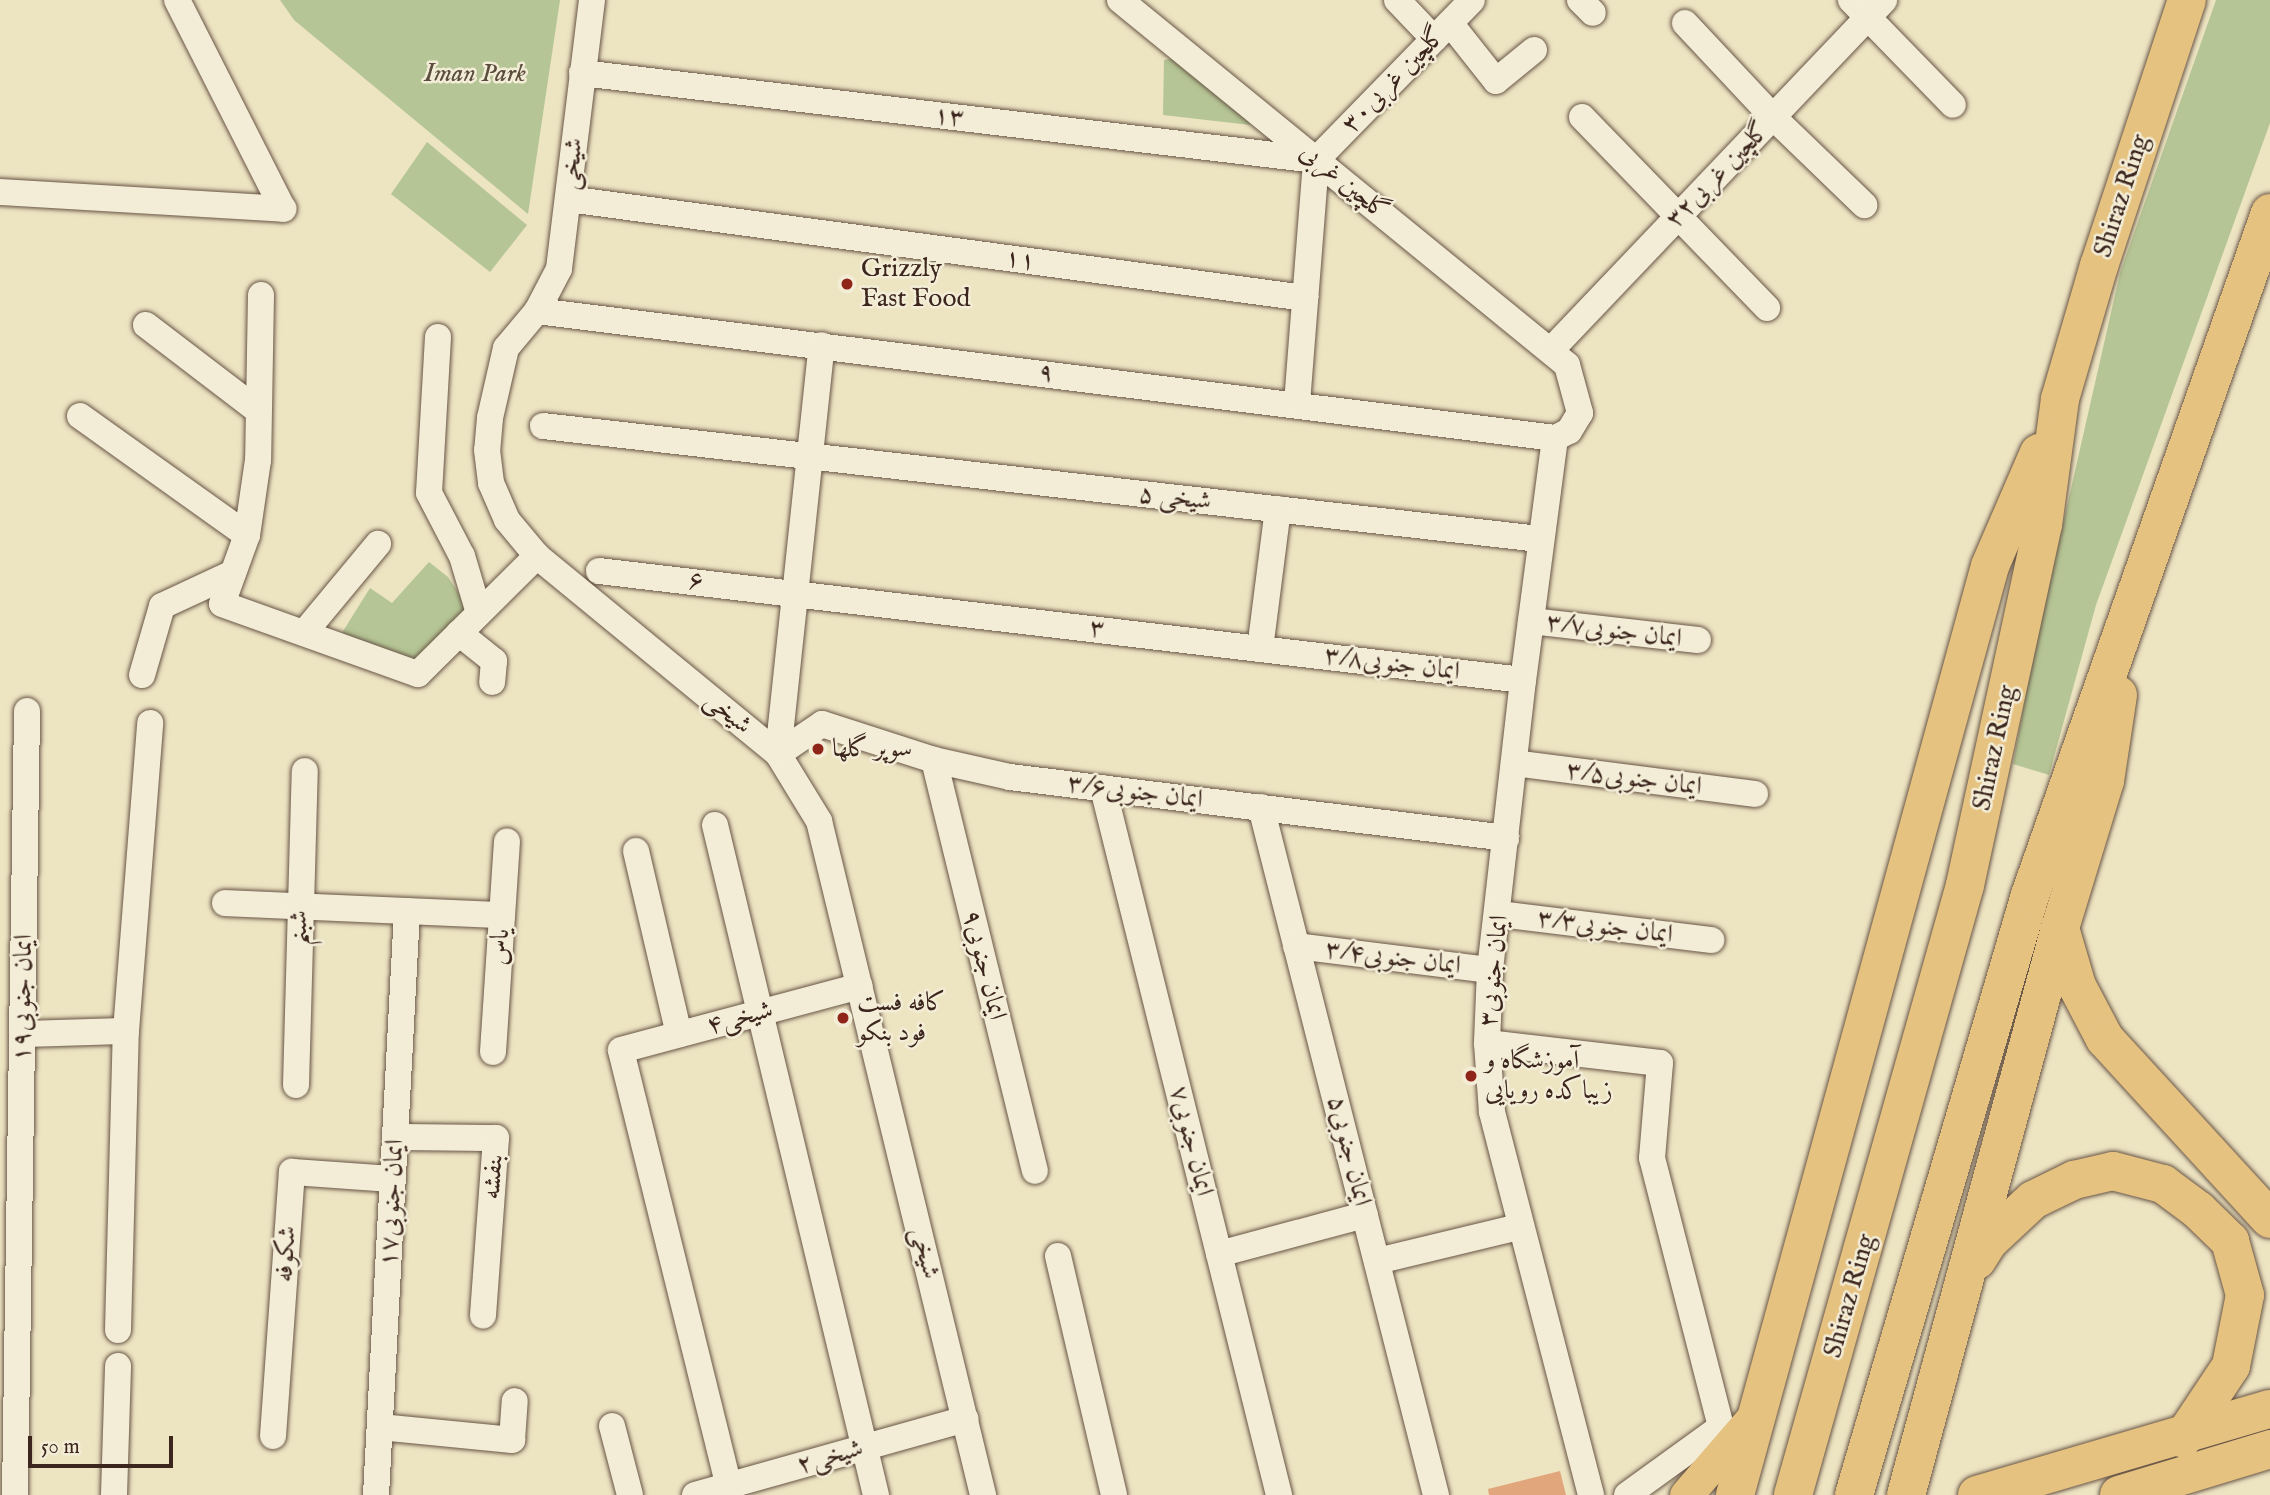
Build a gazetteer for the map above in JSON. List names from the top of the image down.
{
  "streets": {
    "highway": ["Shiraz Ring"],
    "street": [
      "گلچین غربی۳۰",
      "۱۳",
      "شیخی",
      "گلچین غربی۳۲",
      "گلچین غربی",
      "۱۱",
      "۹",
      "شیخی ۵",
      "۶",
      "۳",
      "ایمان جنوبی۳/۷",
      "ایمان جنوبی۳/۸",
      "ایمان جنوبی۳/۵",
      "ایمان جنوبی۳/۶",
      "ایمان جنوبی۳/۳",
      "شبنم",
      "یاس",
      "ایمان جنوبی۳/۴",
      "ایمان جنوبی۹",
      "ایمان جنوبی۳",
      "ایمان جنوبی۱۹",
      "شیخی۴",
      "ایمان جنوبی۷",
      "ایمان جنوبی۵",
      "بنفشه",
      "ایمان جنوبی۱۷",
      "شکوفه",
      "شیخی۲"
    ]
  },
  "crossings": [
    ["گلچین غربی۳۰", "۱۳"],
    ["گلچین غربی۳۰", "گلچین غربی"],
    ["۱۳", "شیخی"],
    ["۱۳", "گلچین غربی"],
    ["شیخی", "۱۱"],
    ["شیخی", "۹"],
    ["شیخی", "ایمان جنوبی۳/۶"],
    ["شیخی", "شیخی۴"],
    ["شیخی", "شیخی۲"],
    ["گلچین غربی۳۲", "گلچین غربی"],
    ["۹", "ایمان جنوبی۳"],
    ["شیخی ۵", "ایمان جنوبی۳"],
    ["۶", "۳"],
    ["۳", "ایمان جنوبی۳/۸"],
    ["ایمان جنوبی۳/۷", "ایمان جنوبی۳"],
    ["ایمان جنوبی۳/۸", "ایمان جنوبی۳"],
    ["ایمان جنوبی۳/۵", "ایمان جنوبی۳"],
    ["ایمان جنوبی۳/۶", "ایمان جنوبی۹"],
    ["ایمان جنوبی۳/۶", "ایمان جنوبی۳"],
    ["ایمان جنوبی۳/۶", "ایمان جنوبی۷"],
    ["ایمان جنوبی۳/۶", "ایمان جنوبی۵"],
    ["ایمان جنوبی۳/۳", "ایمان جنوبی۳"],
    ["ایمان جنوبی۳/۴", "ایمان جنوبی۳"],
    ["ایمان جنوبی۳/۴", "ایمان جنوبی۵"],
    ["شیخی۴", "شیخی۲"],
    ["بنفشه", "ایمان جنوبی۱۷"],
    ["ایمان جنوبی۱۷", "شکوفه"]
  ],
  "parks": ["Iman Park"],
  "places": [
    "Grizzly Fast Food",
    "سوپر گلها",
    "کافه فست فود بنکو",
    "آموزشگاه و زیباکده رویایی"
  ],
  "scale_bar": "50 m"
}
